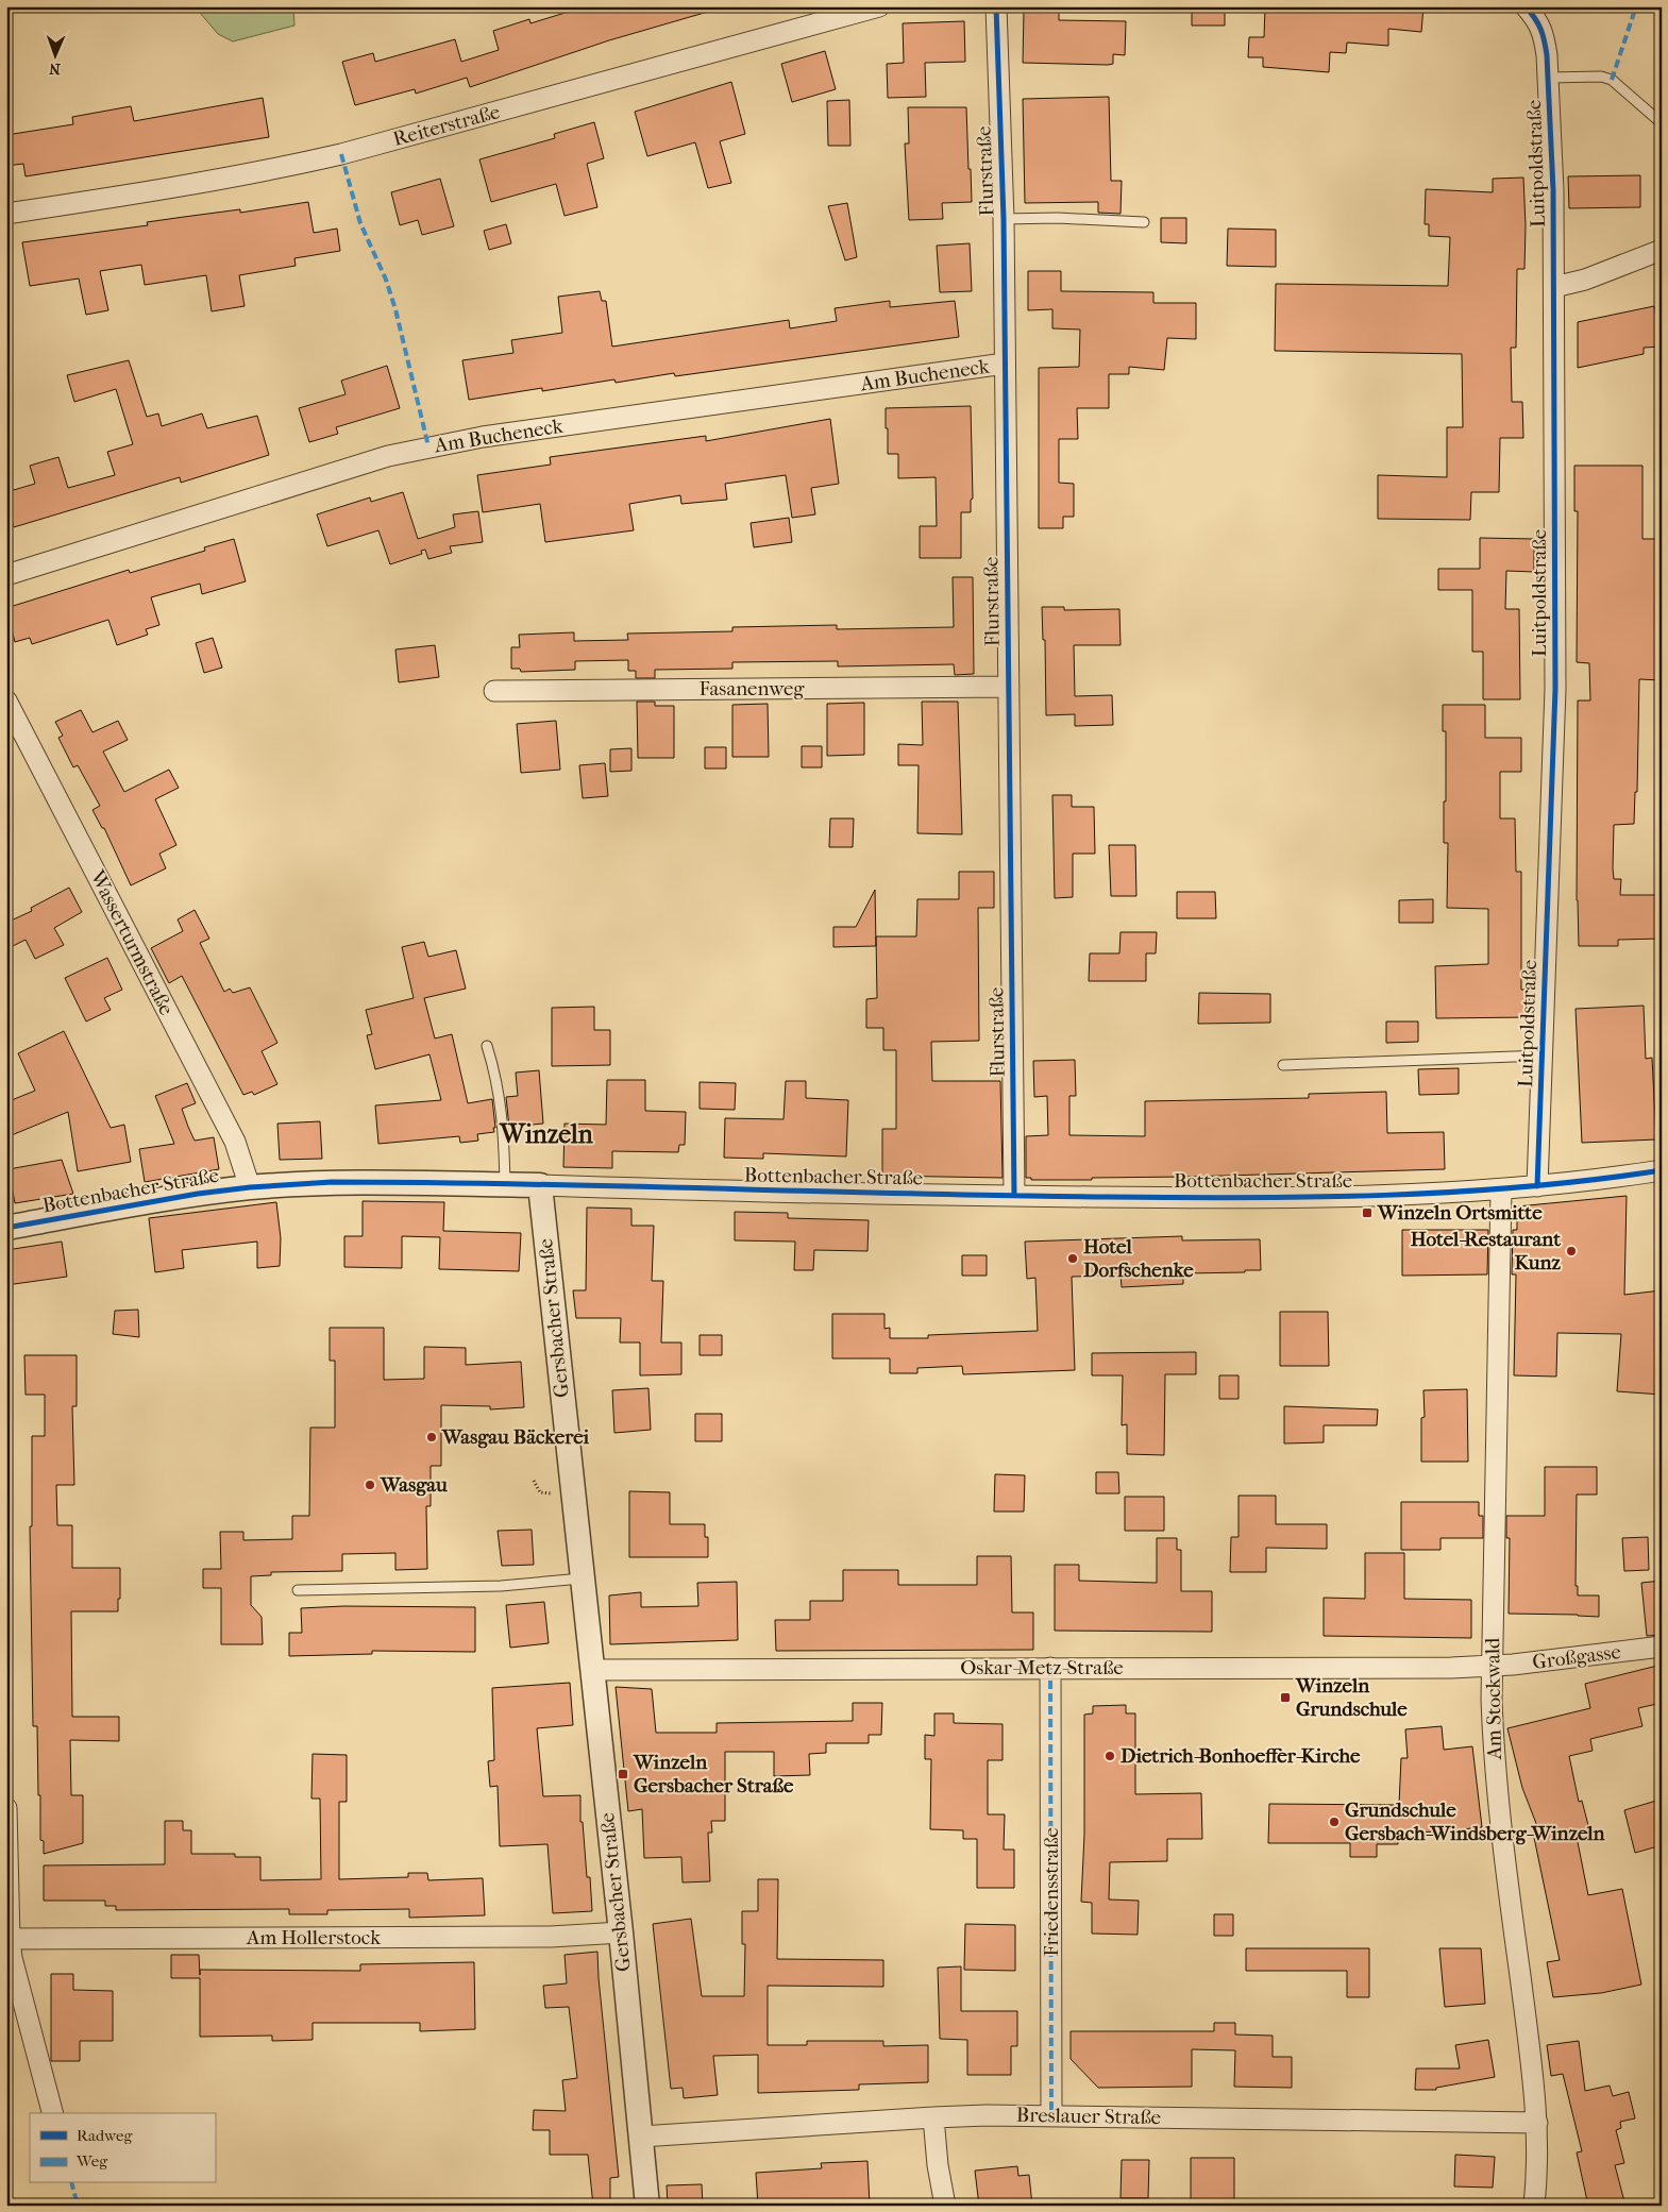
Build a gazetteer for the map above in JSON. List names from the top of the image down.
{
  "streets": {
    "street": [
      "Reiterstraße",
      "Luitpoldstraße",
      "Flurstraße",
      "Am Bucheneck",
      "Fasanenweg",
      "Wasserturmstraße",
      "Bottenbacher Straße",
      "Gersbacher Straße",
      "Großgasse",
      "Oskar-Metz-Straße",
      "Am Stockwald",
      "Friedensstraße",
      "Am Hollerstock",
      "Breslauer Straße"
    ]
  },
  "crossings": [
    ["Luitpoldstraße", "Bottenbacher Straße"],
    ["Flurstraße", "Am Bucheneck"],
    ["Flurstraße", "Fasanenweg"],
    ["Flurstraße", "Bottenbacher Straße"],
    ["Wasserturmstraße", "Bottenbacher Straße"],
    ["Bottenbacher Straße", "Gersbacher Straße"],
    ["Bottenbacher Straße", "Am Stockwald"],
    ["Gersbacher Straße", "Oskar-Metz-Straße"],
    ["Gersbacher Straße", "Am Hollerstock"],
    ["Gersbacher Straße", "Breslauer Straße"],
    ["Großgasse", "Oskar-Metz-Straße"],
    ["Großgasse", "Am Stockwald"],
    ["Oskar-Metz-Straße", "Am Stockwald"],
    ["Oskar-Metz-Straße", "Friedensstraße"],
    ["Am Stockwald", "Breslauer Straße"],
    ["Friedensstraße", "Breslauer Straße"]
  ],
  "districts": ["Winzeln"],
  "places": {
    "transit": ["Winzeln Ortsmitte", "Winzeln Grundschule", "Winzeln Gersbacher Straße"],
    "other": [
      "Hotel-Restaurant Kunz",
      "Hotel Dorfschenke",
      "Wasgau Bäckerei",
      "Wasgau",
      "Dietrich-Bonhoeffer-Kirche",
      "Grundschule Gersbach-Windsberg-Winzeln"
    ]
  },
  "legend": ["Radweg", "Weg"],
  "north": "bottom"
}
